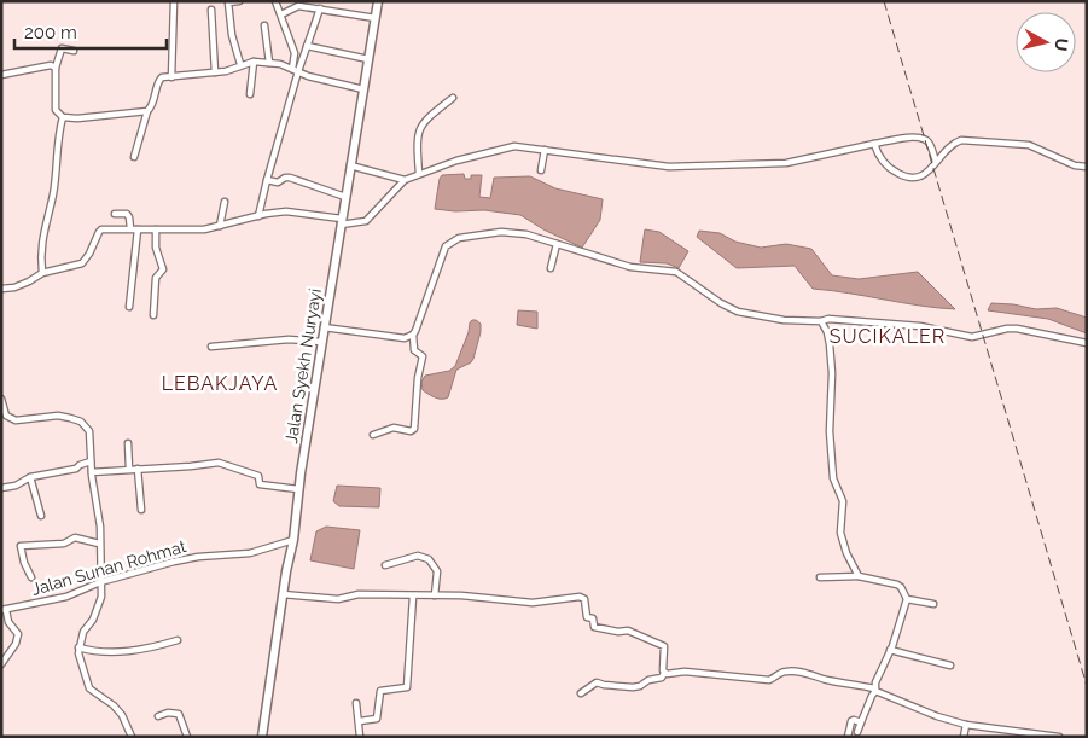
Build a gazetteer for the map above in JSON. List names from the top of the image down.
{
  "streets": {
    "main road": ["Jalan Syekh Nuryayi"],
    "street": ["Jalan Sunan Rohmat"]
  },
  "crossings": [
    ["Jalan Syekh Nuryayi", "Jalan Sunan Rohmat"]
  ],
  "districts": ["SUCIKALER", "LEBAKJAYA"],
  "scale_bar": "200 m",
  "north": "right"
}
